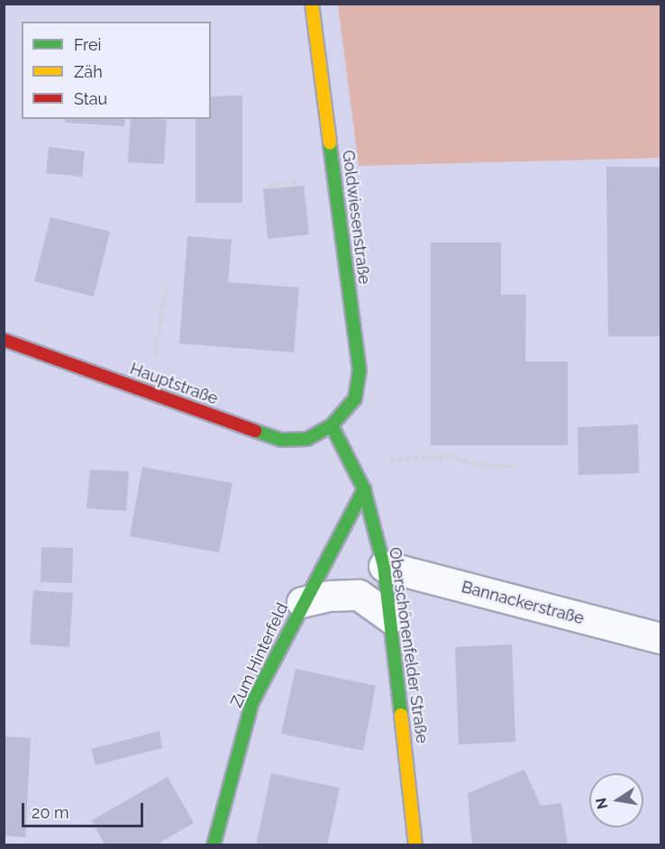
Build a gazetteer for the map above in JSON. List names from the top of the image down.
{
  "streets": {
    "street": [
      "Goldwiesenstraße",
      "Hauptstraße",
      "Bannackerstraße",
      "Oberschönenfelder Straße",
      "Zum Hinterfeld"
    ]
  },
  "crossings": [
    ["Goldwiesenstraße", "Hauptstraße"],
    ["Goldwiesenstraße", "Oberschönenfelder Straße"],
    ["Hauptstraße", "Oberschönenfelder Straße"],
    ["Bannackerstraße", "Oberschönenfelder Straße"],
    ["Oberschönenfelder Straße", "Zum Hinterfeld"]
  ],
  "legend": ["Frei", "Zäh", "Stau"],
  "scale_bar": "20 m",
  "north": "left"
}
